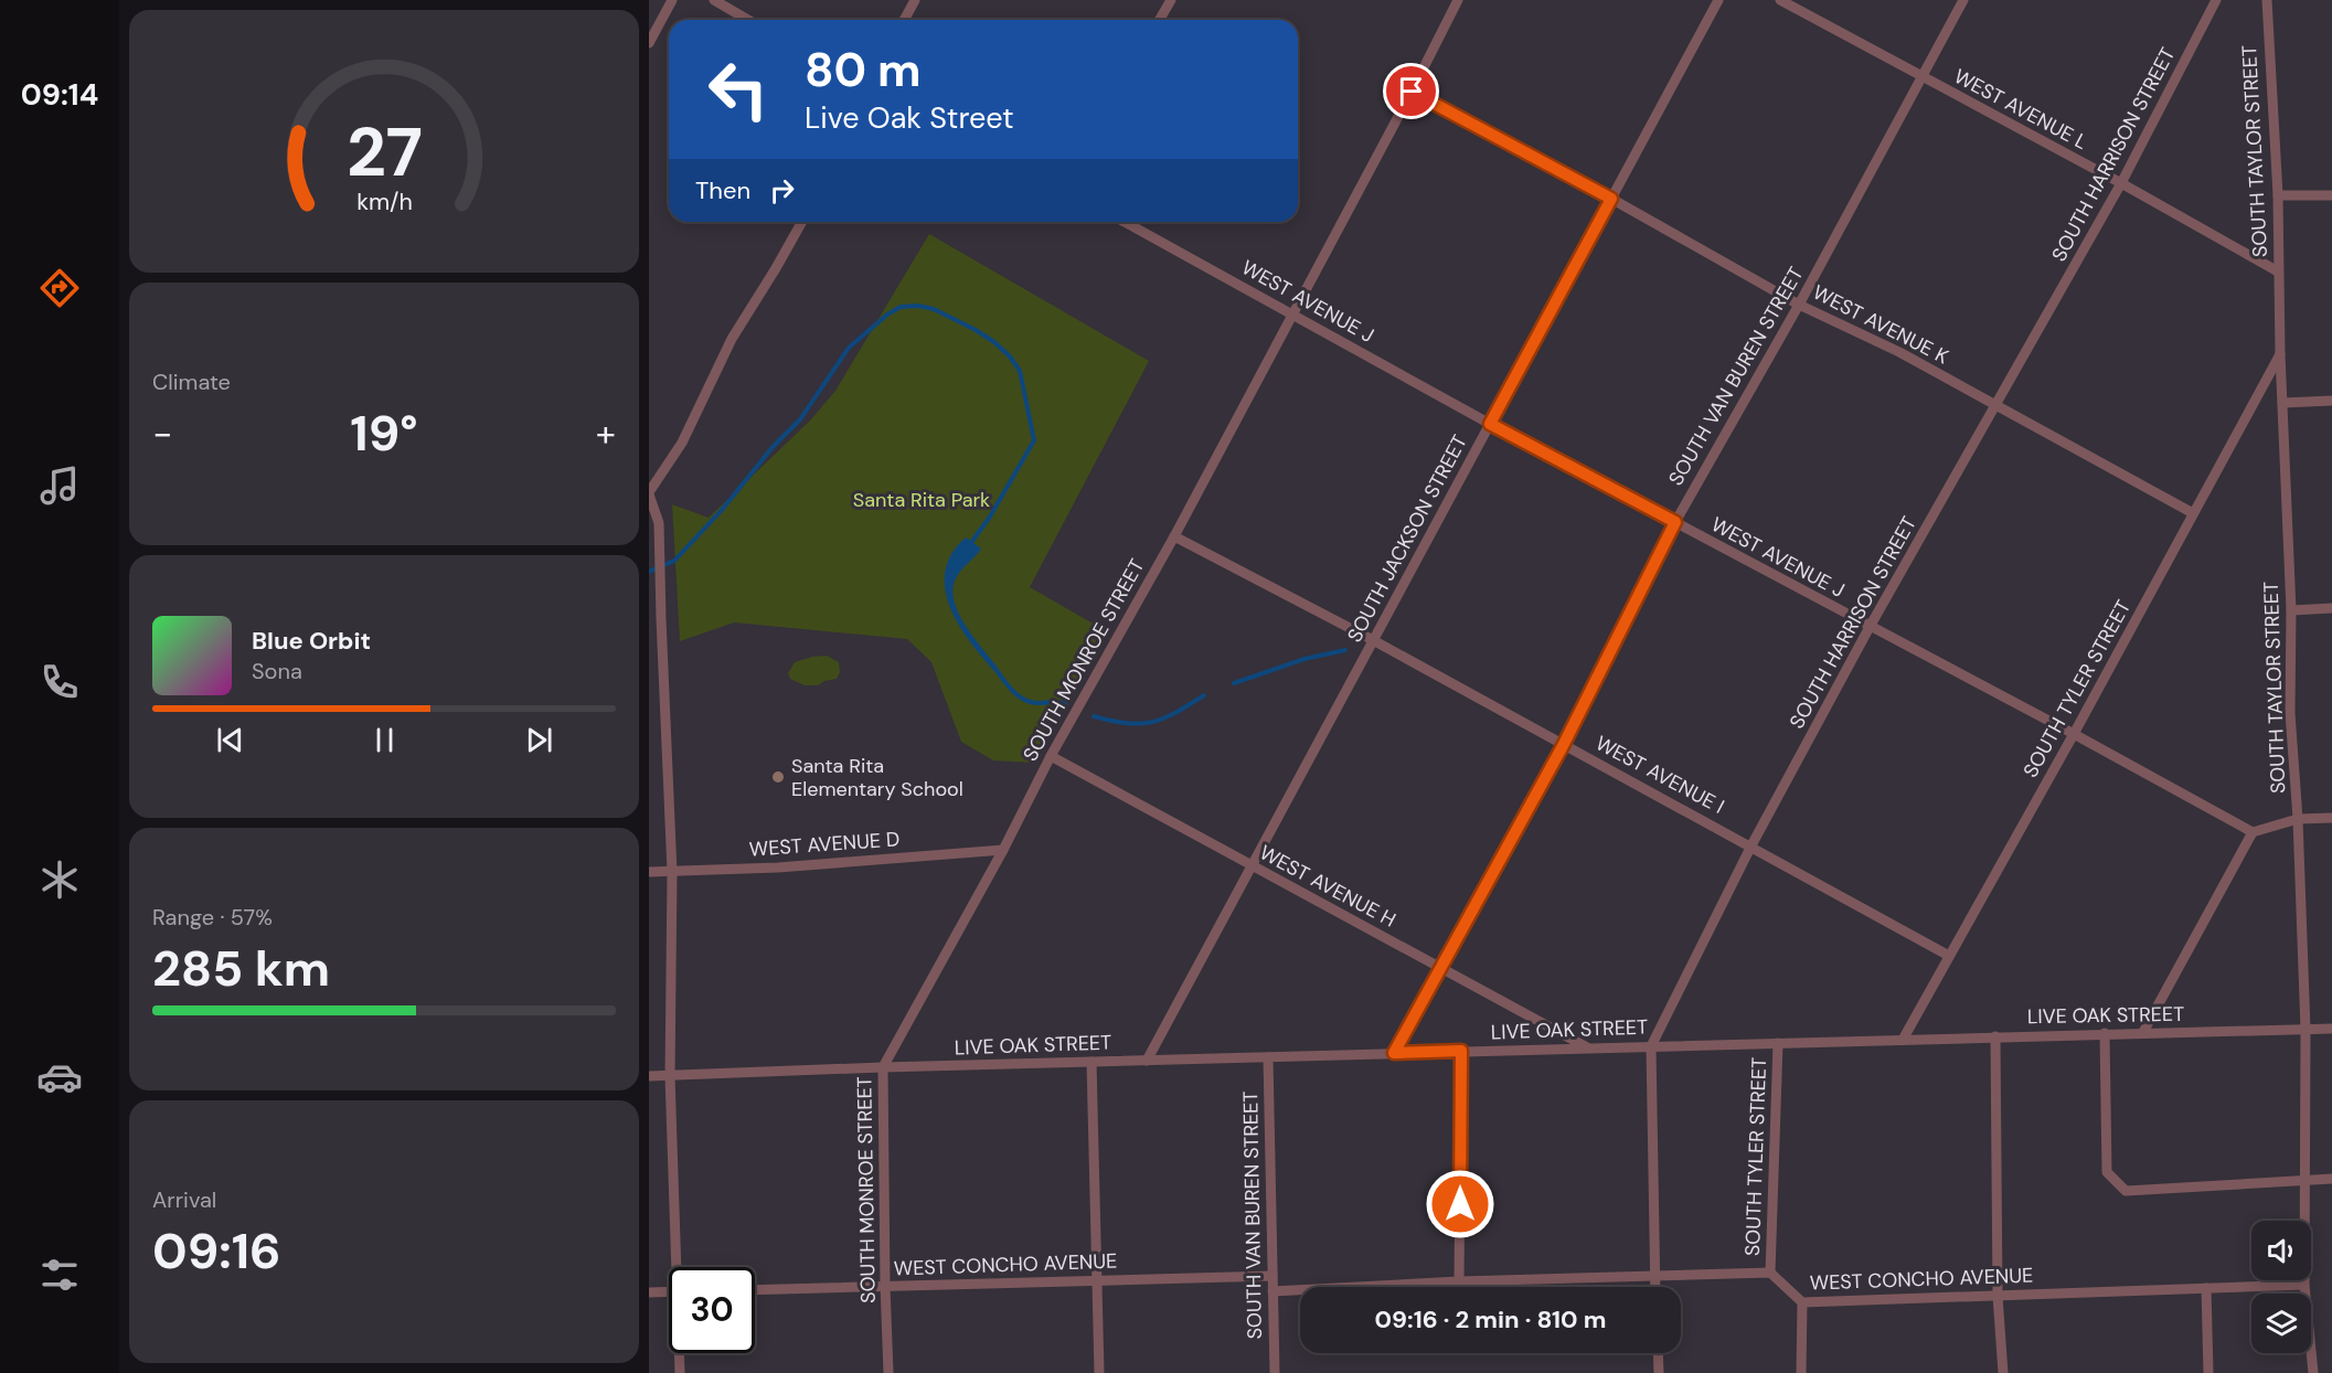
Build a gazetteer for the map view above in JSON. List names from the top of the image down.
{
  "streets": {
    "street": [
      "WEST AVENUE L",
      "SOUTH TAYLOR STREET",
      "SOUTH HARRISON STREET",
      "WEST AVENUE J",
      "WEST AVENUE K",
      "SOUTH VAN BUREN STREET",
      "SOUTH JACKSON STREET",
      "SOUTH MONROE STREET",
      "SOUTH TYLER STREET",
      "WEST AVENUE I",
      "WEST AVENUE D",
      "WEST AVENUE H",
      "LIVE OAK STREET",
      "WEST CONCHO AVENUE"
    ]
  },
  "crossings": [
    ["WEST AVENUE L", "SOUTH TAYLOR STREET"],
    ["WEST AVENUE L", "SOUTH HARRISON STREET"],
    ["WEST AVENUE L", "SOUTH VAN BUREN STREET"],
    ["SOUTH TAYLOR STREET", "SOUTH TYLER STREET"],
    ["SOUTH TAYLOR STREET", "LIVE OAK STREET"],
    ["SOUTH TAYLOR STREET", "WEST CONCHO AVENUE"],
    ["SOUTH HARRISON STREET", "WEST AVENUE J"],
    ["SOUTH HARRISON STREET", "WEST AVENUE K"],
    ["SOUTH HARRISON STREET", "WEST AVENUE I"],
    ["SOUTH HARRISON STREET", "LIVE OAK STREET"],
    ["WEST AVENUE J", "SOUTH VAN BUREN STREET"],
    ["WEST AVENUE J", "SOUTH JACKSON STREET"],
    ["WEST AVENUE J", "SOUTH MONROE STREET"],
    ["WEST AVENUE J", "SOUTH TYLER STREET"],
    ["WEST AVENUE K", "SOUTH VAN BUREN STREET"],
    ["WEST AVENUE K", "SOUTH JACKSON STREET"],
    ["WEST AVENUE K", "SOUTH MONROE STREET"],
    ["WEST AVENUE K", "SOUTH TYLER STREET"],
    ["SOUTH VAN BUREN STREET", "WEST AVENUE I"],
    ["SOUTH VAN BUREN STREET", "WEST AVENUE H"],
    ["SOUTH VAN BUREN STREET", "LIVE OAK STREET"],
    ["SOUTH VAN BUREN STREET", "WEST CONCHO AVENUE"],
    ["SOUTH JACKSON STREET", "WEST AVENUE I"],
    ["SOUTH JACKSON STREET", "WEST AVENUE H"],
    ["SOUTH JACKSON STREET", "LIVE OAK STREET"],
    ["SOUTH MONROE STREET", "WEST AVENUE I"],
    ["SOUTH MONROE STREET", "WEST AVENUE D"],
    ["SOUTH MONROE STREET", "WEST AVENUE H"],
    ["SOUTH MONROE STREET", "LIVE OAK STREET"],
    ["SOUTH MONROE STREET", "WEST CONCHO AVENUE"],
    ["SOUTH TYLER STREET", "WEST AVENUE I"],
    ["SOUTH TYLER STREET", "LIVE OAK STREET"],
    ["SOUTH TYLER STREET", "WEST CONCHO AVENUE"],
    ["WEST AVENUE H", "LIVE OAK STREET"]
  ],
  "parks": ["Santa Rita Park"],
  "places": ["Santa Rita Elementary School"],
  "page": {
    "tabs": "09:14",
    "turn": ["80 m", "Live Oak Street"],
    "then": "Then",
    "tile": [
      "Climate",
      ["Range · 57%", "285 km"],
      ["Arrival", "09:16"]
    ],
    "heat": ["−", "19°", "+"],
    "song": ["Blue Orbit", "Sona"],
    "limit": "30",
    "trip": "09:16 · 2 min · 810 m",
    "gauge": ["27", "km/h"]
  }
}
